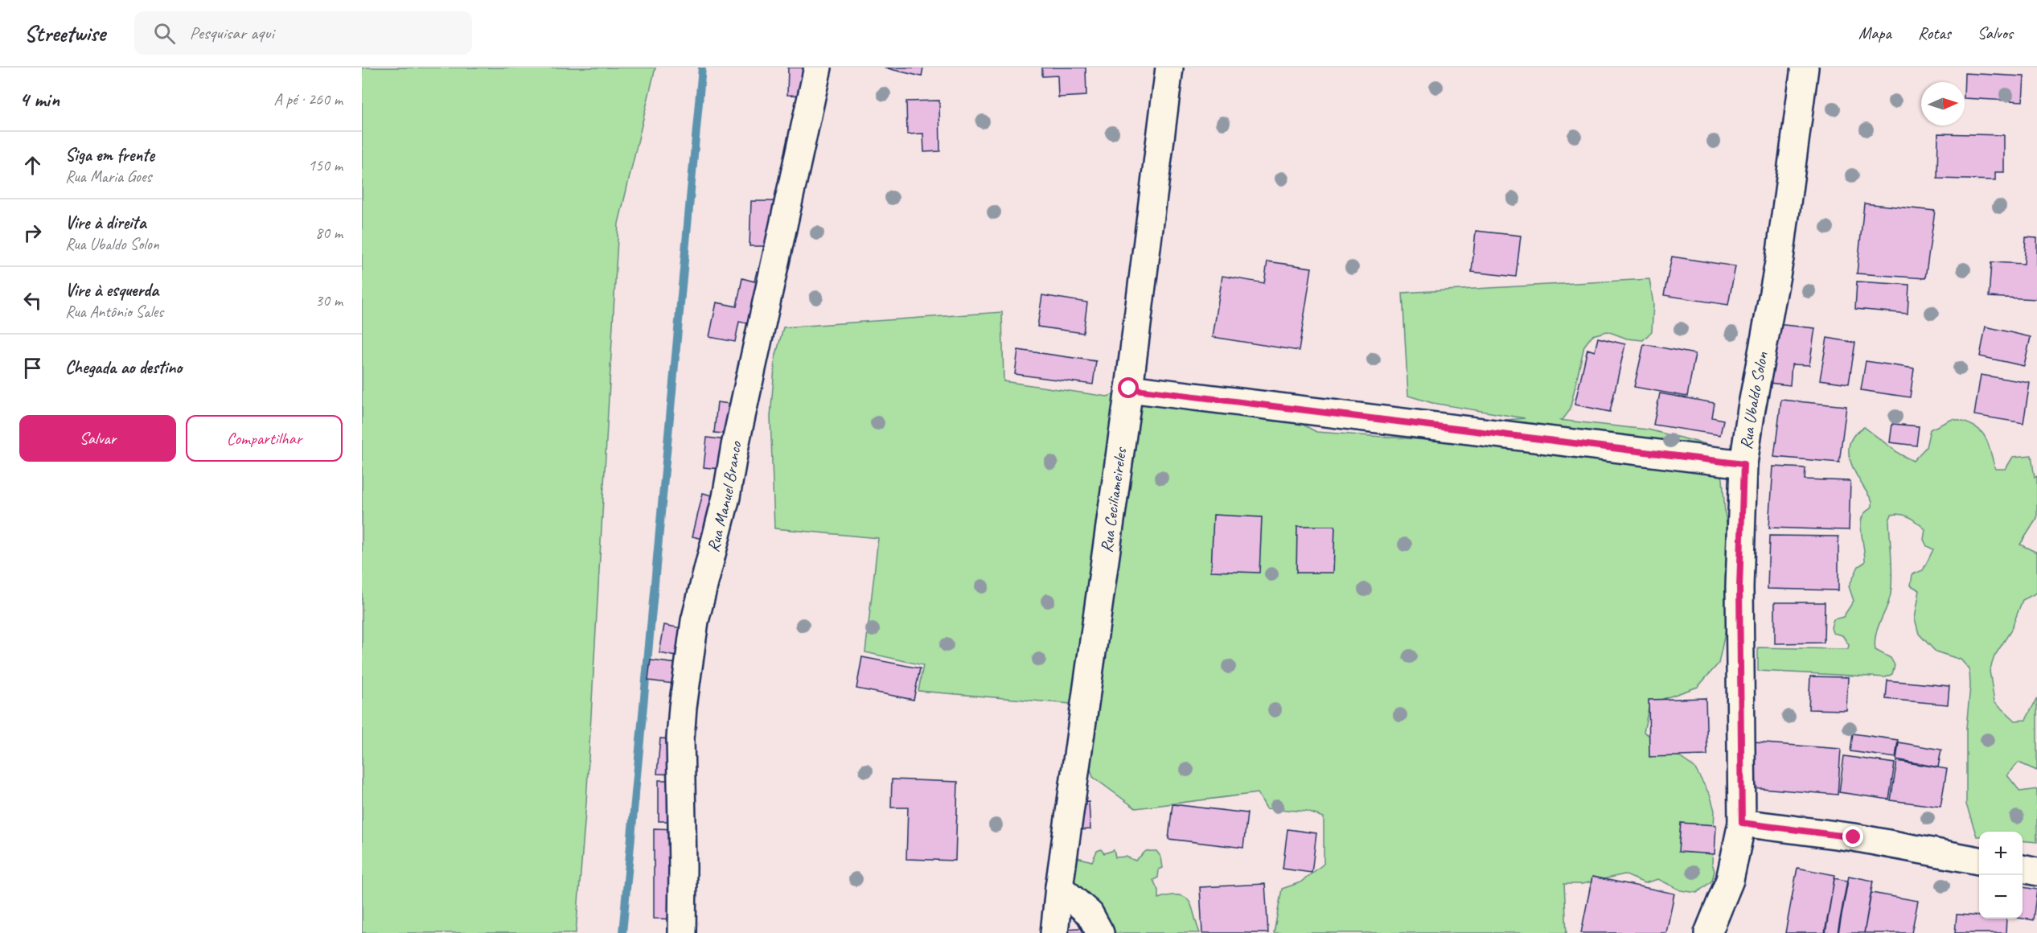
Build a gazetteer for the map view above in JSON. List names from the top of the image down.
{
  "streets": {
    "street": ["Rua Ubaldo Solon", "Rua Manuel Branco", "Rua Ceciliameireles"]
  },
  "north": "right",
  "page": {
    "header": "Streetwise",
    "search": "Pesquisar aqui",
    "nav": ["Mapa", "Rotas", "Salvos"],
    "heading": ["4 min", "A pé · 260 m"],
    "list": [
      ["Siga em frente", "Rua Maria Goes", "150 m"],
      ["Vire à direita", "Rua Ubaldo Solon", "80 m"],
      ["Vire à esquerda", "Rua Antônio Sales", "30 m"],
      "Chegada ao destino"
    ],
    "buttons": ["Salvar", "Compartilhar"],
    "map_buttons": ["+", "−"]
  }
}
